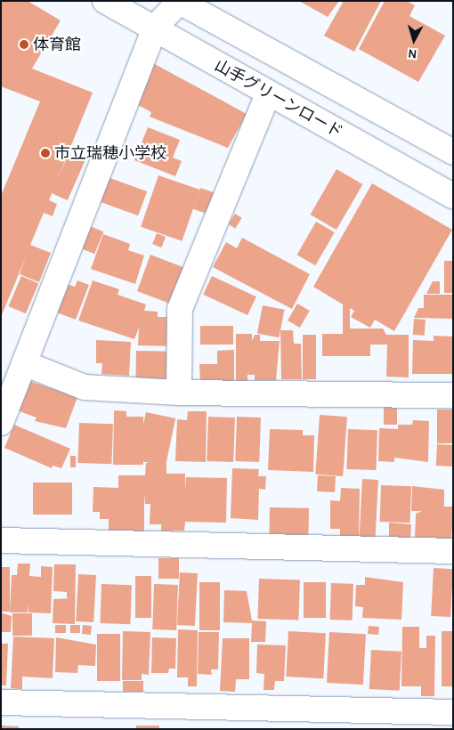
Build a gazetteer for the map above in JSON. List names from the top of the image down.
{
  "streets": {
    "street": ["山手グリーンロード"]
  },
  "places": ["体育館", "市立瑞穂小学校"],
  "north": "bottom"
}
